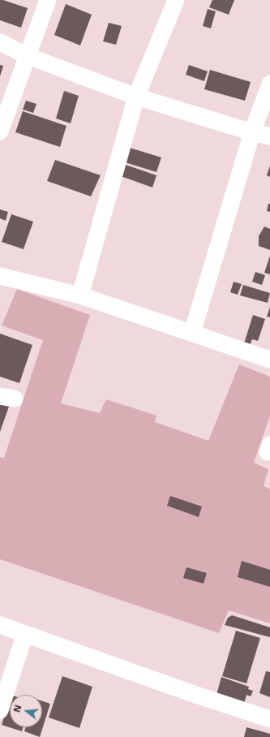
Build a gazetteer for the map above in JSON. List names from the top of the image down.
{
  "north": "left"
}
